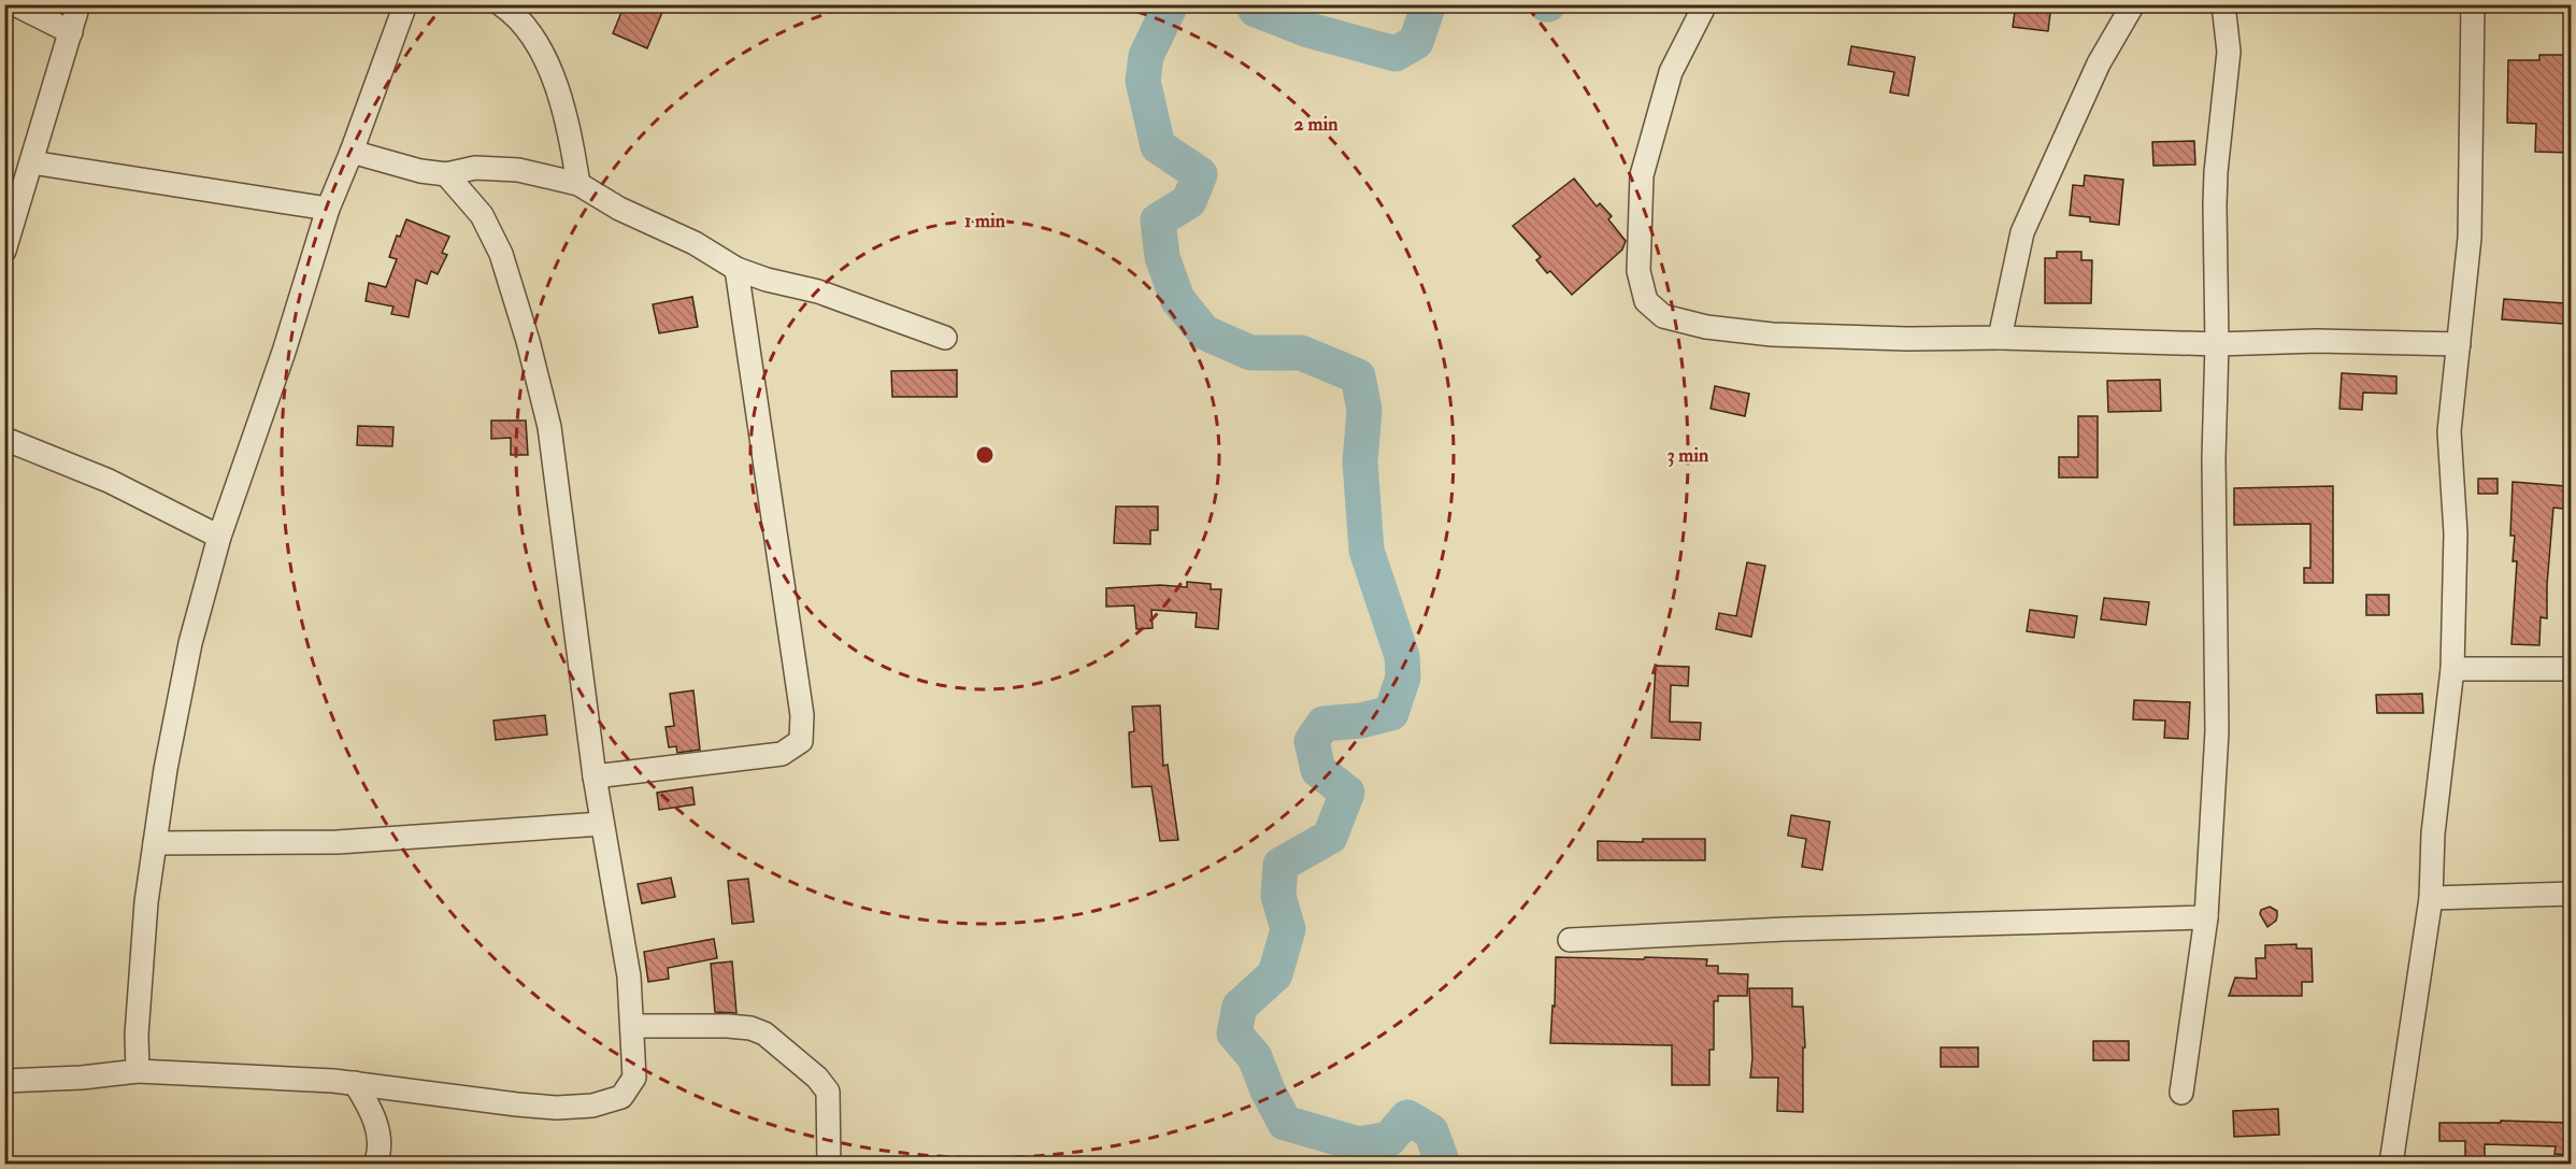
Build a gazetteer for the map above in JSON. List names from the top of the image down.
{
  "rings": ["2 min", "1 min", "3 min"]
}
